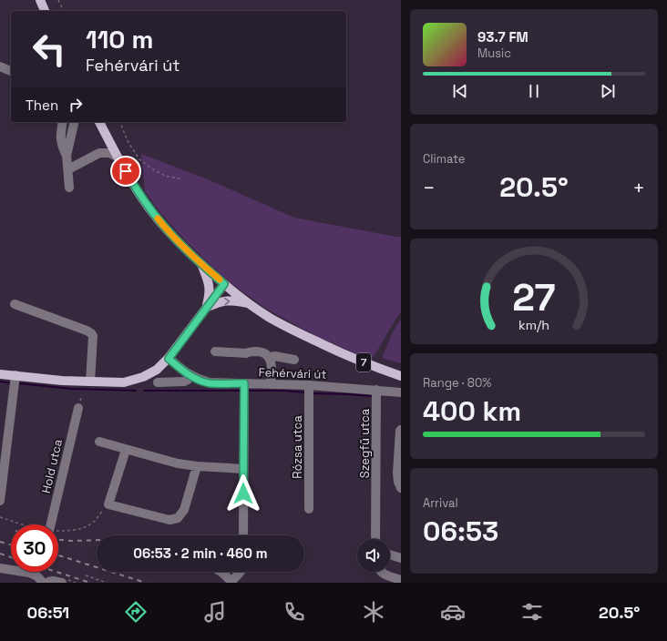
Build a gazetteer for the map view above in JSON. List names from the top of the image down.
{
  "streets": {
    "main road": ["7"],
    "street": [
      "Fehérvári út",
      "Szegfű utca",
      "Rózsa utca",
      "Hold utca"
    ]
  },
  "crossings": [
    ["Fehérvári út", "Szegfű utca"],
    ["Fehérvári út", "Rózsa utca"]
  ],
  "page": {
    "turn": ["110 m", "Fehérvári út"],
    "song": ["93.7 FM", "Music"],
    "then": "Then",
    "tile": [
      "Climate",
      ["Range · 80%", "400 km"],
      ["Arrival", "06:53"]
    ],
    "heat": ["−", "20.5°", "+"],
    "limit": "30",
    "trip": "06:53 · 2 min · 460 m",
    "tabs": ["06:51", "20.5°"],
    "gauge": ["27", "km/h"]
  }
}
